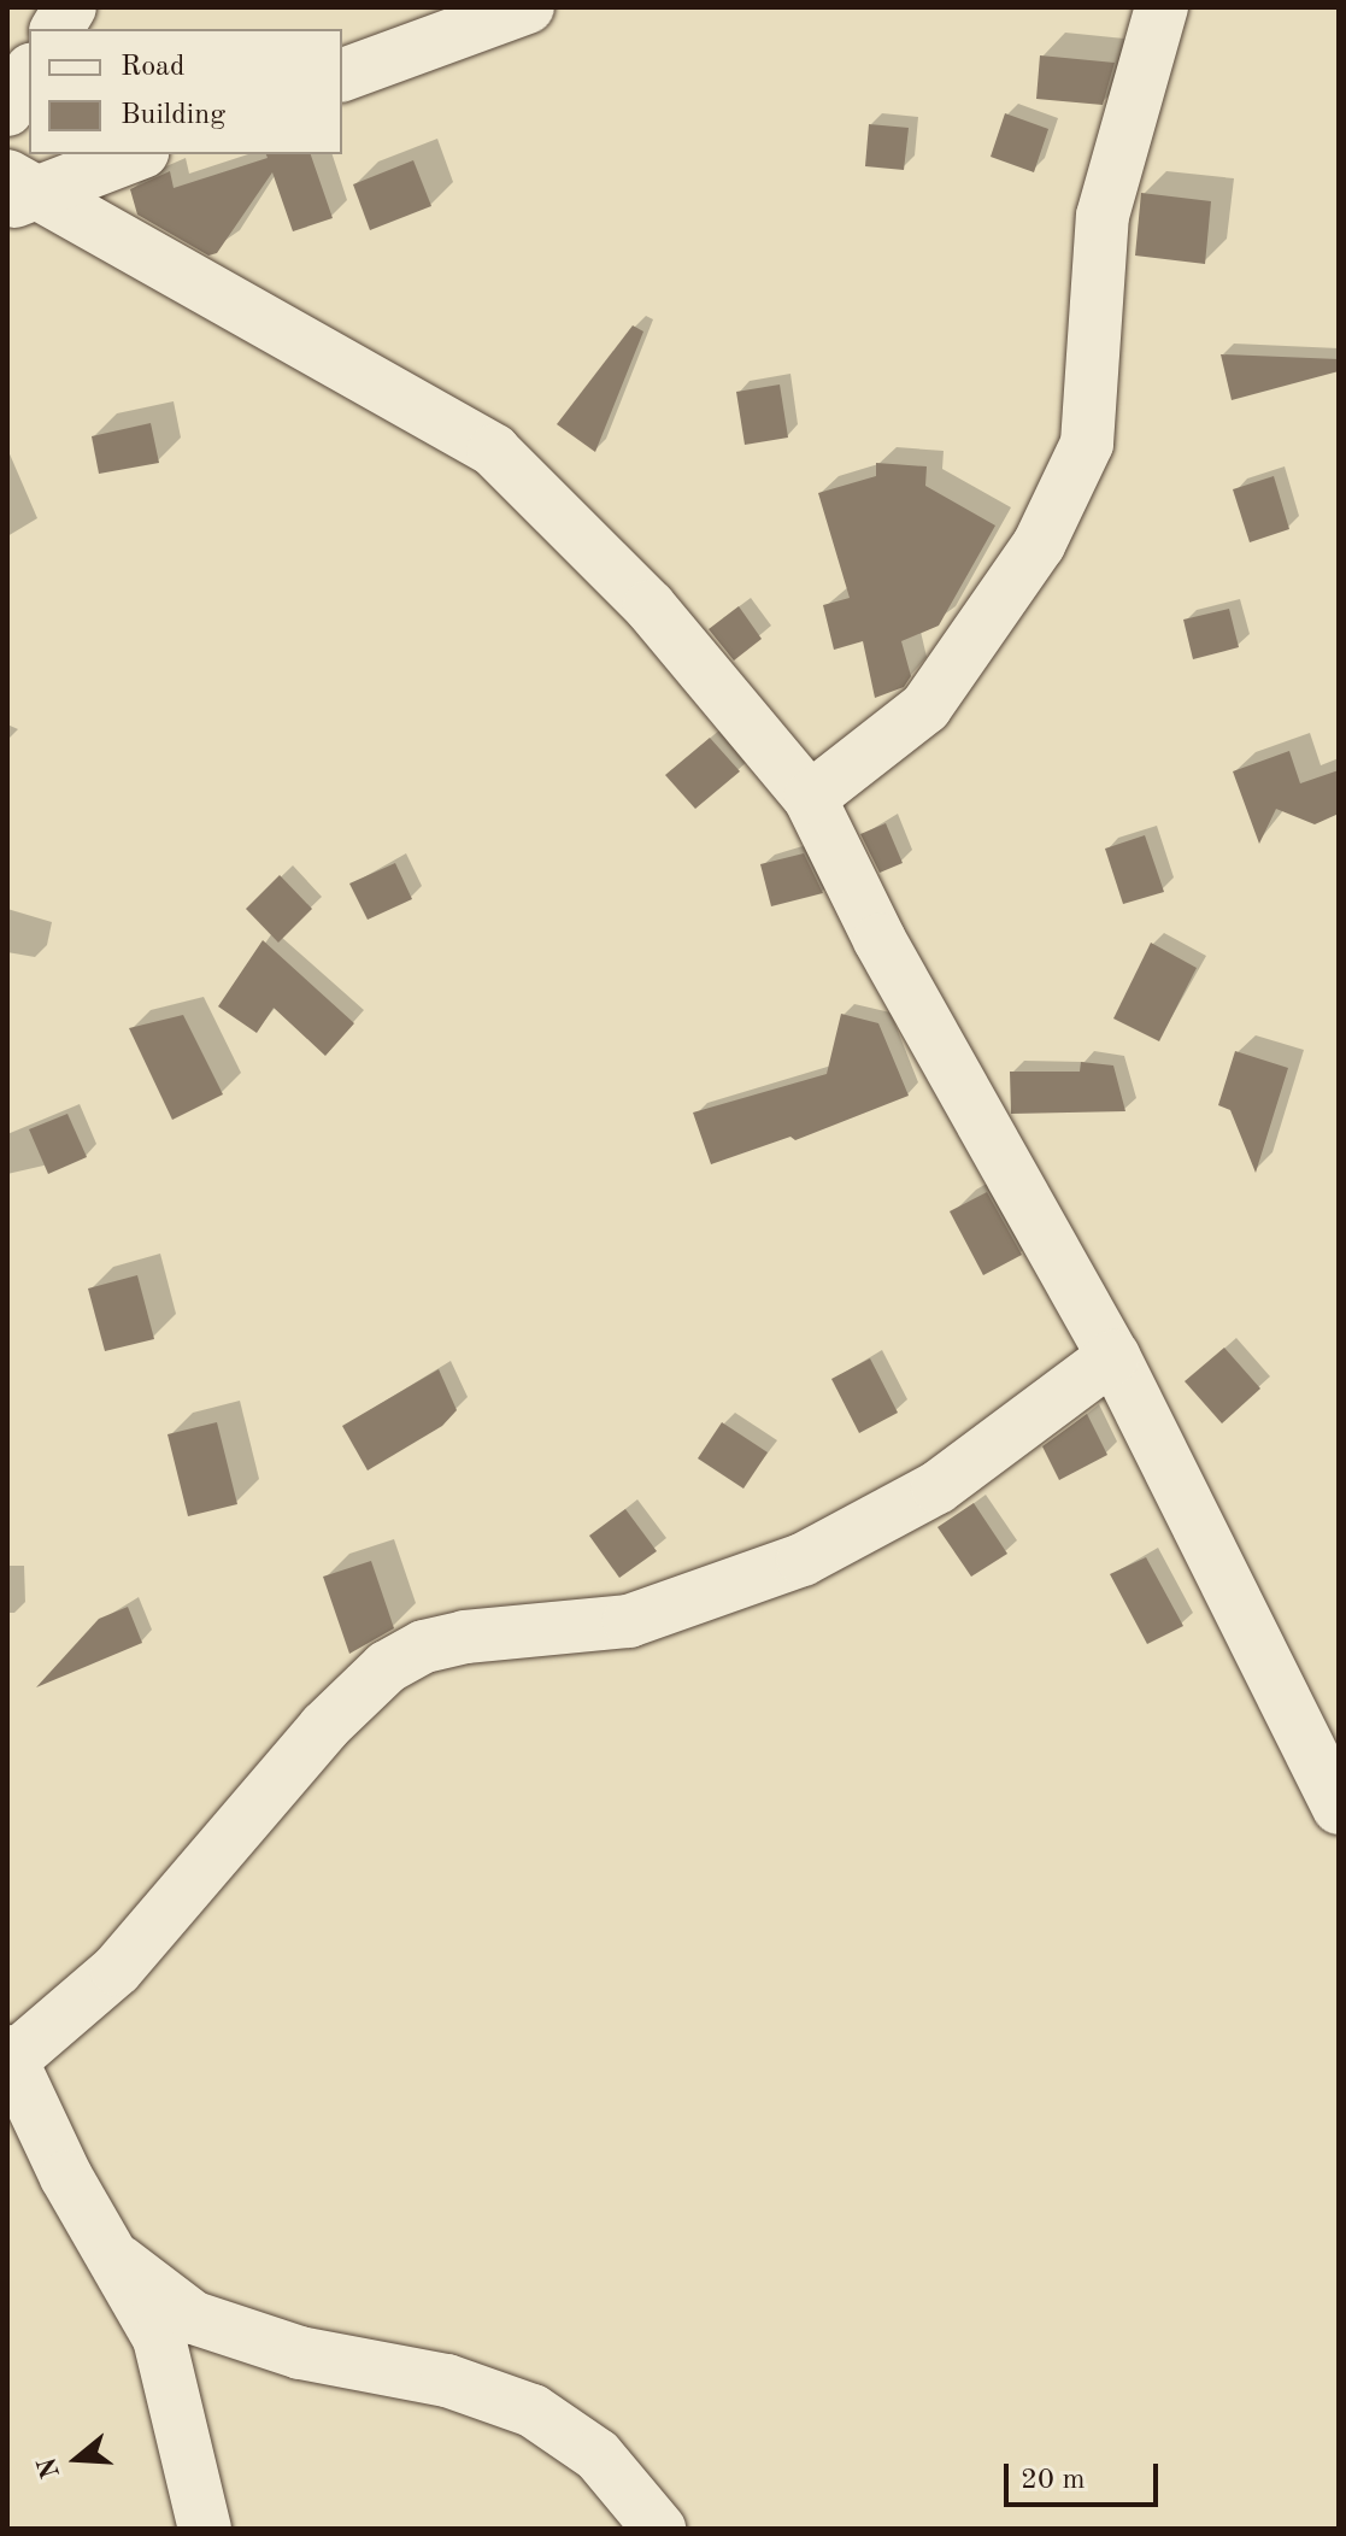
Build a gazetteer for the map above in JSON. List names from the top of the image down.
{
  "legend": ["Road", "Building"],
  "scale_bar": "20 m",
  "north": "left"
}
